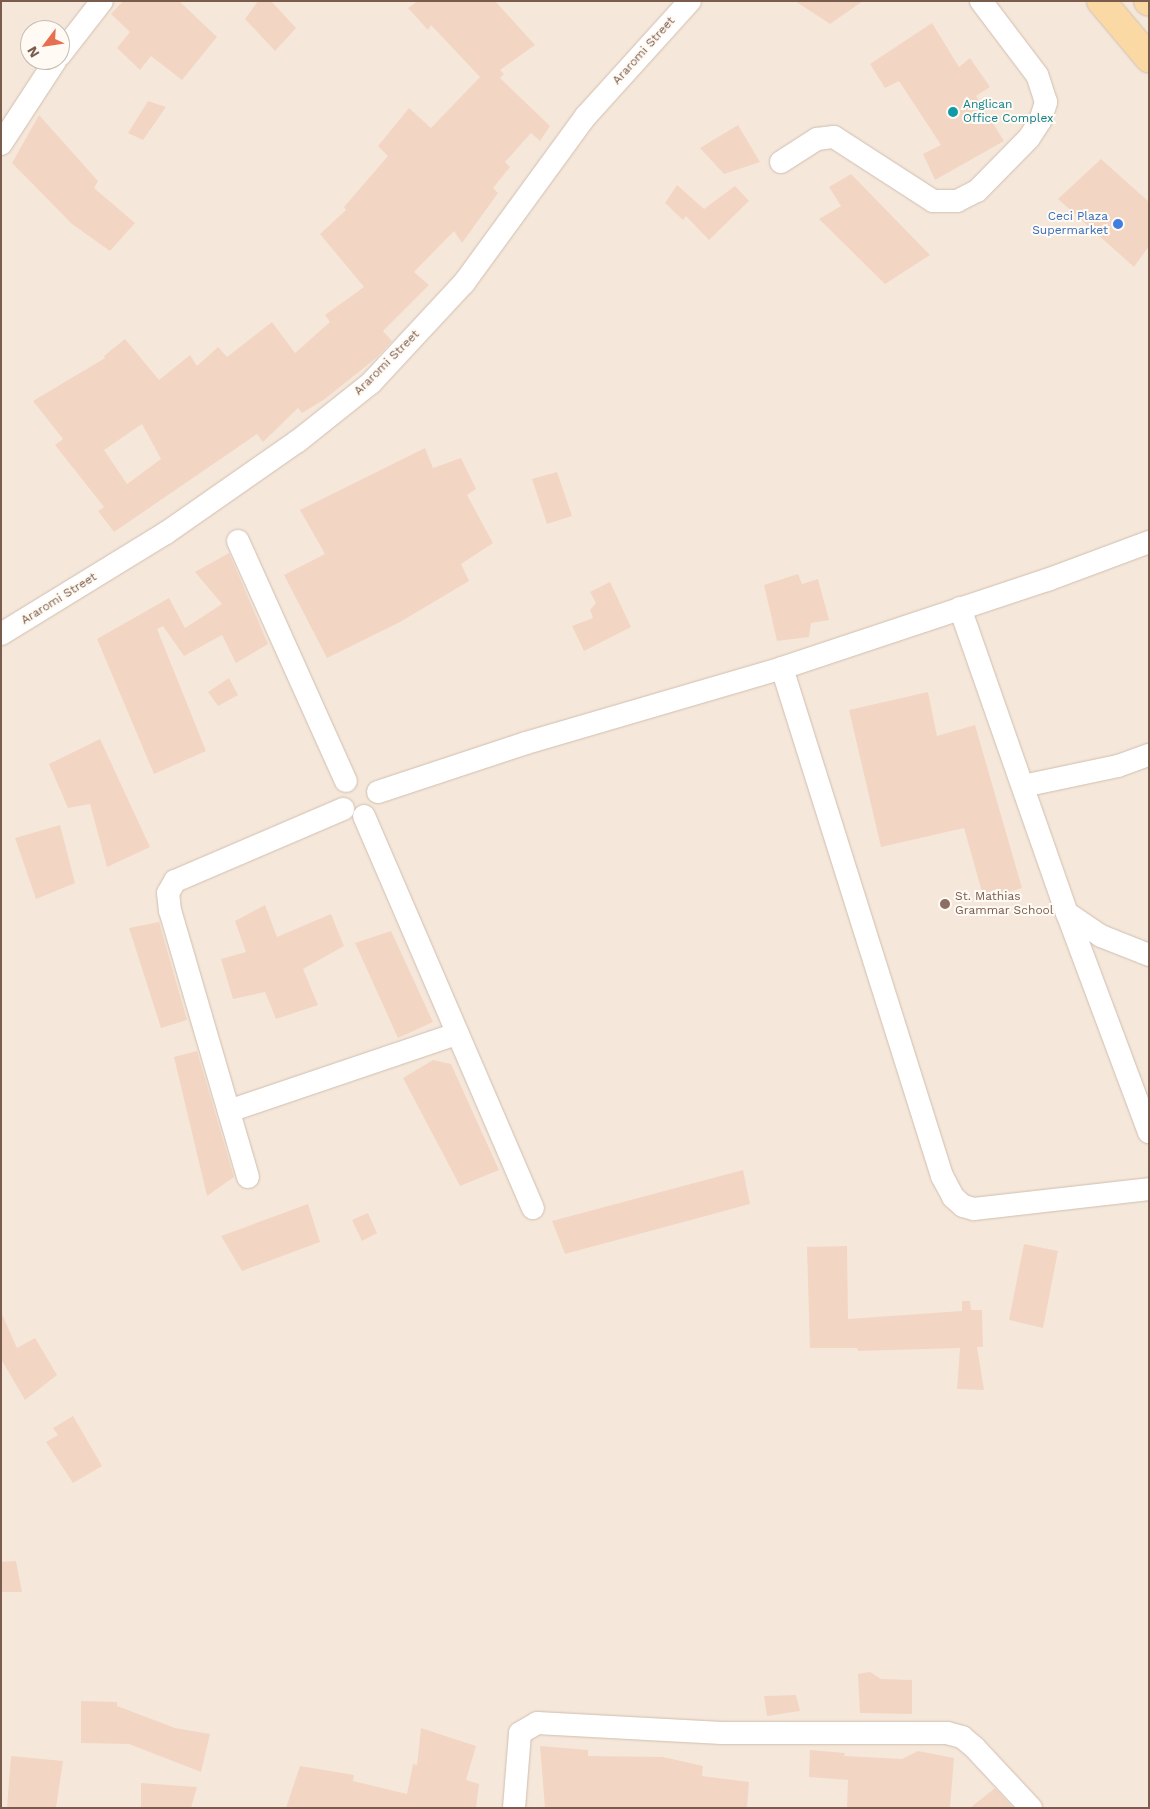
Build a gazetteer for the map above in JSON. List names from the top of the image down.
{
  "streets": {
    "street": ["Araromi Street"]
  },
  "places": ["Anglican Office Complex", "Ceci Plaza Supermarket", "St. Mathias Grammar School"],
  "north": "bottom left"
}
